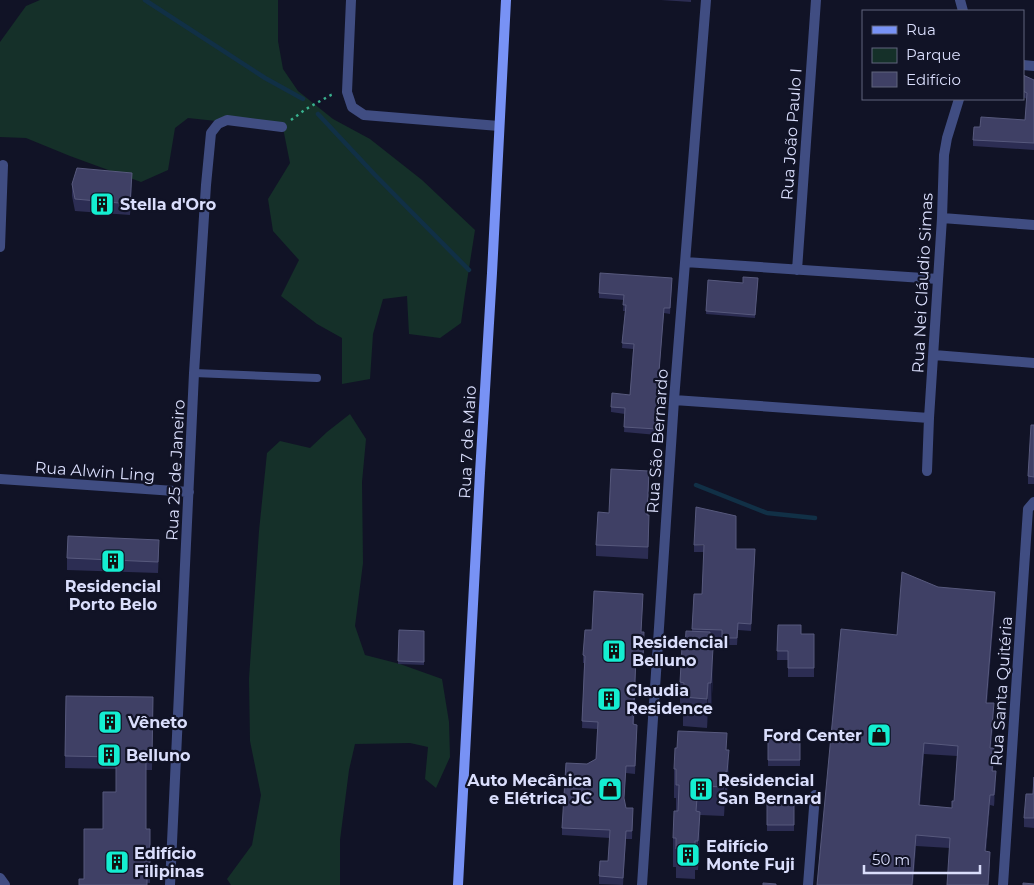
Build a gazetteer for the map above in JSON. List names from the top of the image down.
{
  "streets": {
    "street": [
      "Rua João Paulo I",
      "Rua Nei Cláudio Simas",
      "Rua São Bernardo",
      "Rua 7 de Maio",
      "Rua 25 de Janeiro",
      "Rua Alwin Ling",
      "Rua Santa Quitéria"
    ]
  },
  "crossings": [
    ["Rua 25 de Janeiro", "Rua Alwin Ling"]
  ],
  "places": {
    "building": [
      "Stella d'Oro",
      "Residencial Porto Belo",
      "Residencial Belluno",
      "Claudia Residence",
      "Vêneto",
      "Belluno",
      "Residencial San Bernard",
      "Edifício Monte Fuji",
      "Edifício Filipinas"
    ],
    "shop": ["Ford Center", "Auto Mecânica e Elétrica JC"]
  },
  "legend": ["Rua", "Parque", "Edifício"],
  "scale_bar": "50 m"
}
